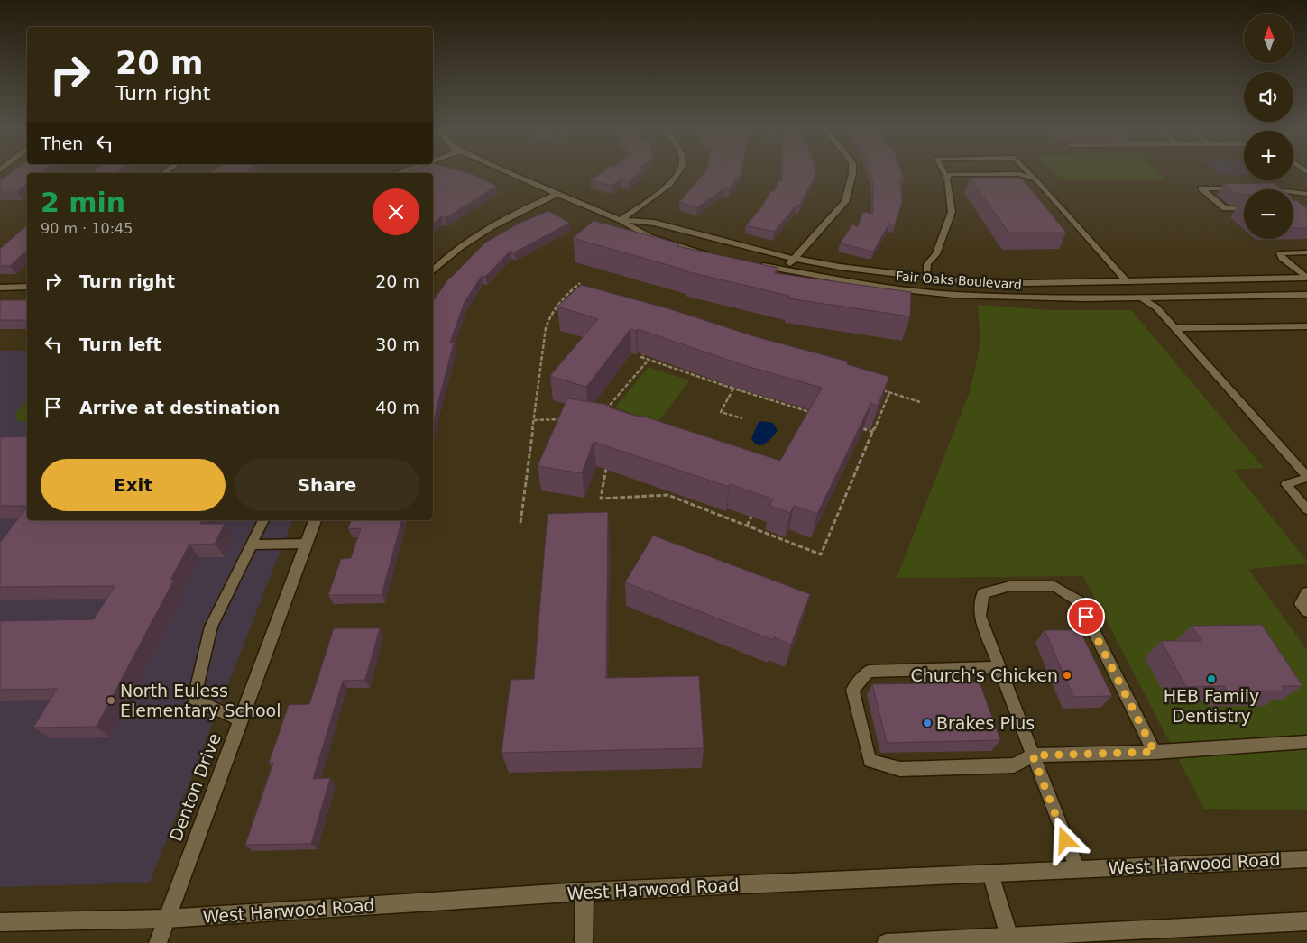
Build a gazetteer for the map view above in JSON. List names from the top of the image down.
{
  "streets": {
    "street": ["Fair Oaks Boulevard", "Denton Drive", "West Harwood Road"]
  },
  "crossings": [
    ["Denton Drive", "West Harwood Road"]
  ],
  "places": [
    "Church's Chicken",
    "HEB Family Dentistry",
    "North Euless Elementary School",
    "Brakes Plus"
  ],
  "north": "top",
  "page": {
    "map_buttons": ["+", "−"],
    "turn": ["20 m", "Turn right"],
    "then": "Then",
    "heading": ["2 min", "90 m · 10:45"],
    "list": [
      {
        "name": "Turn right",
        "value": "20 m"
      },
      {
        "name": "Turn left",
        "value": "30 m"
      },
      {
        "name": "Arrive at destination",
        "value": "40 m"
      }
    ],
    "buttons": ["Exit", "Share"]
  }
}
